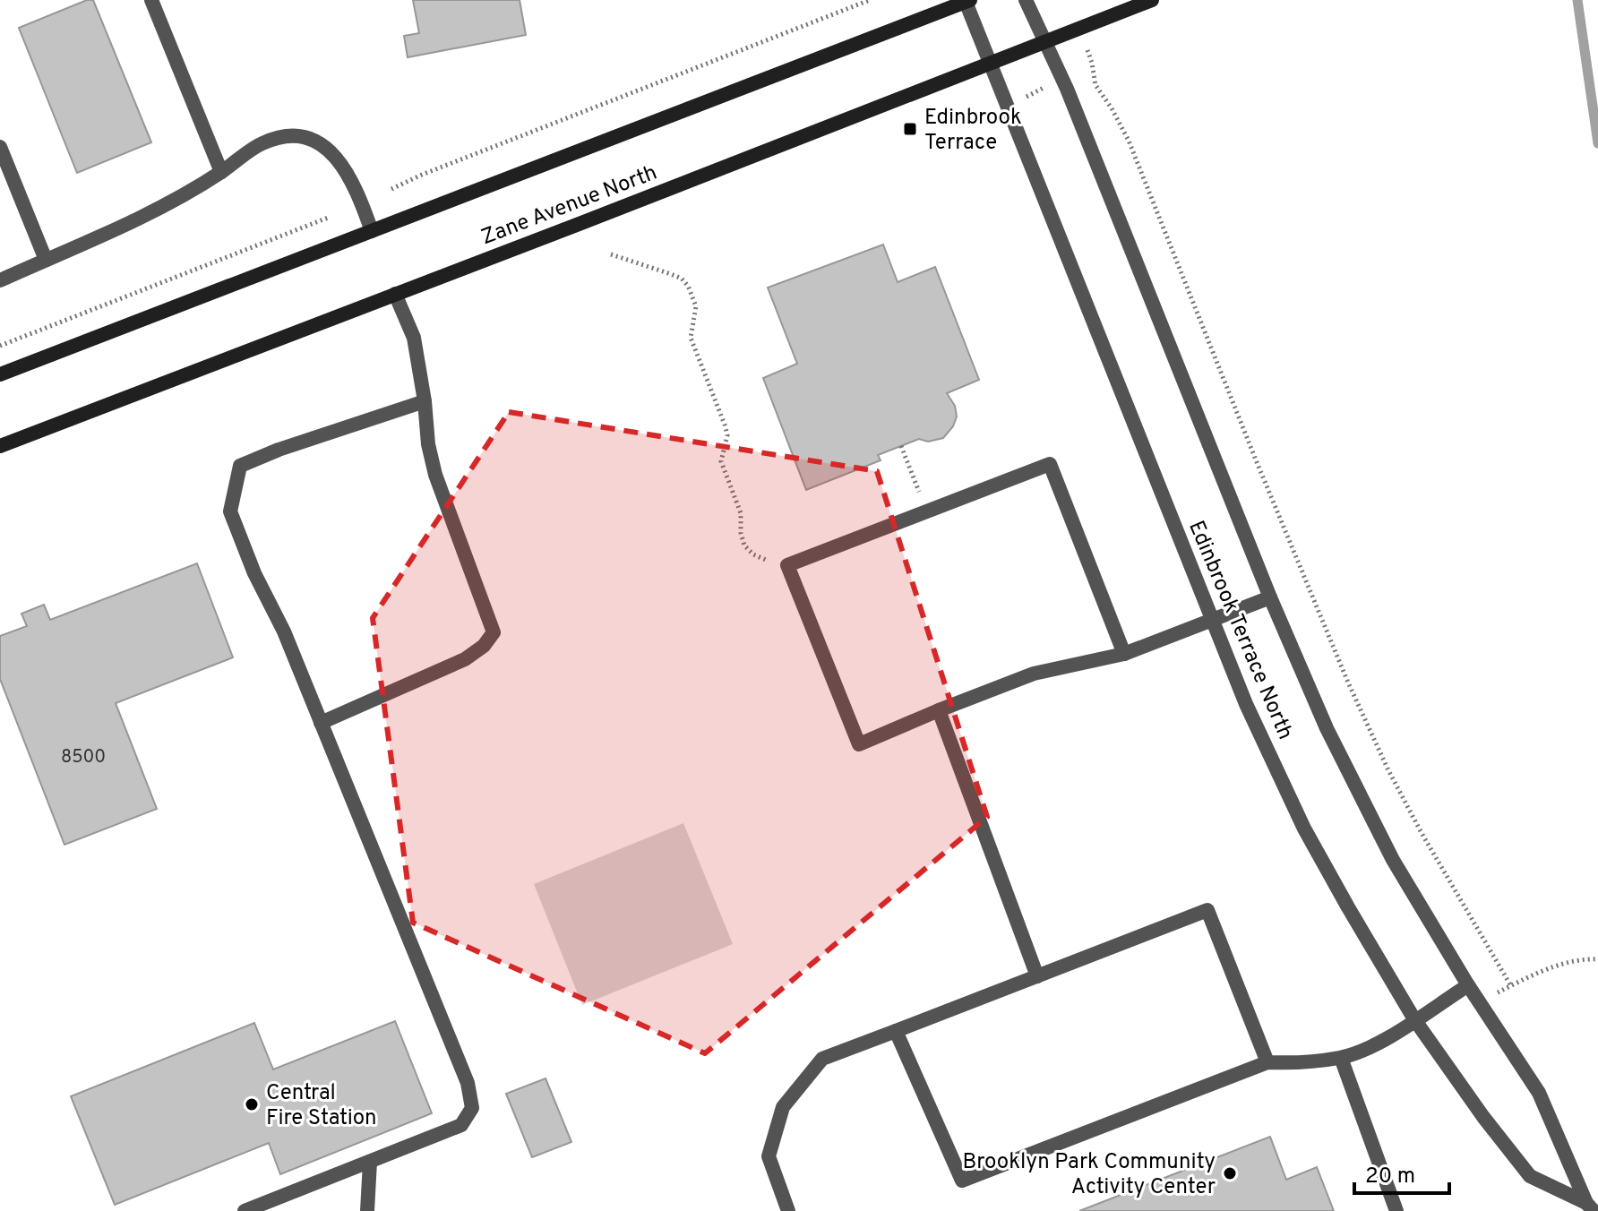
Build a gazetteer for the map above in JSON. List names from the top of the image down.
{
  "streets": {
    "main road": ["Zane Avenue North"],
    "street": ["Edinbrook Terrace North"]
  },
  "crossings": [
    ["Zane Avenue North", "Edinbrook Terrace North"]
  ],
  "places": {
    "transit": ["Edinbrook Terrace"],
    "other": ["Central Fire Station", "Brooklyn Park Community Activity Center"]
  },
  "house_numbers": ["8500"],
  "scale_bar": "20 m"
}
